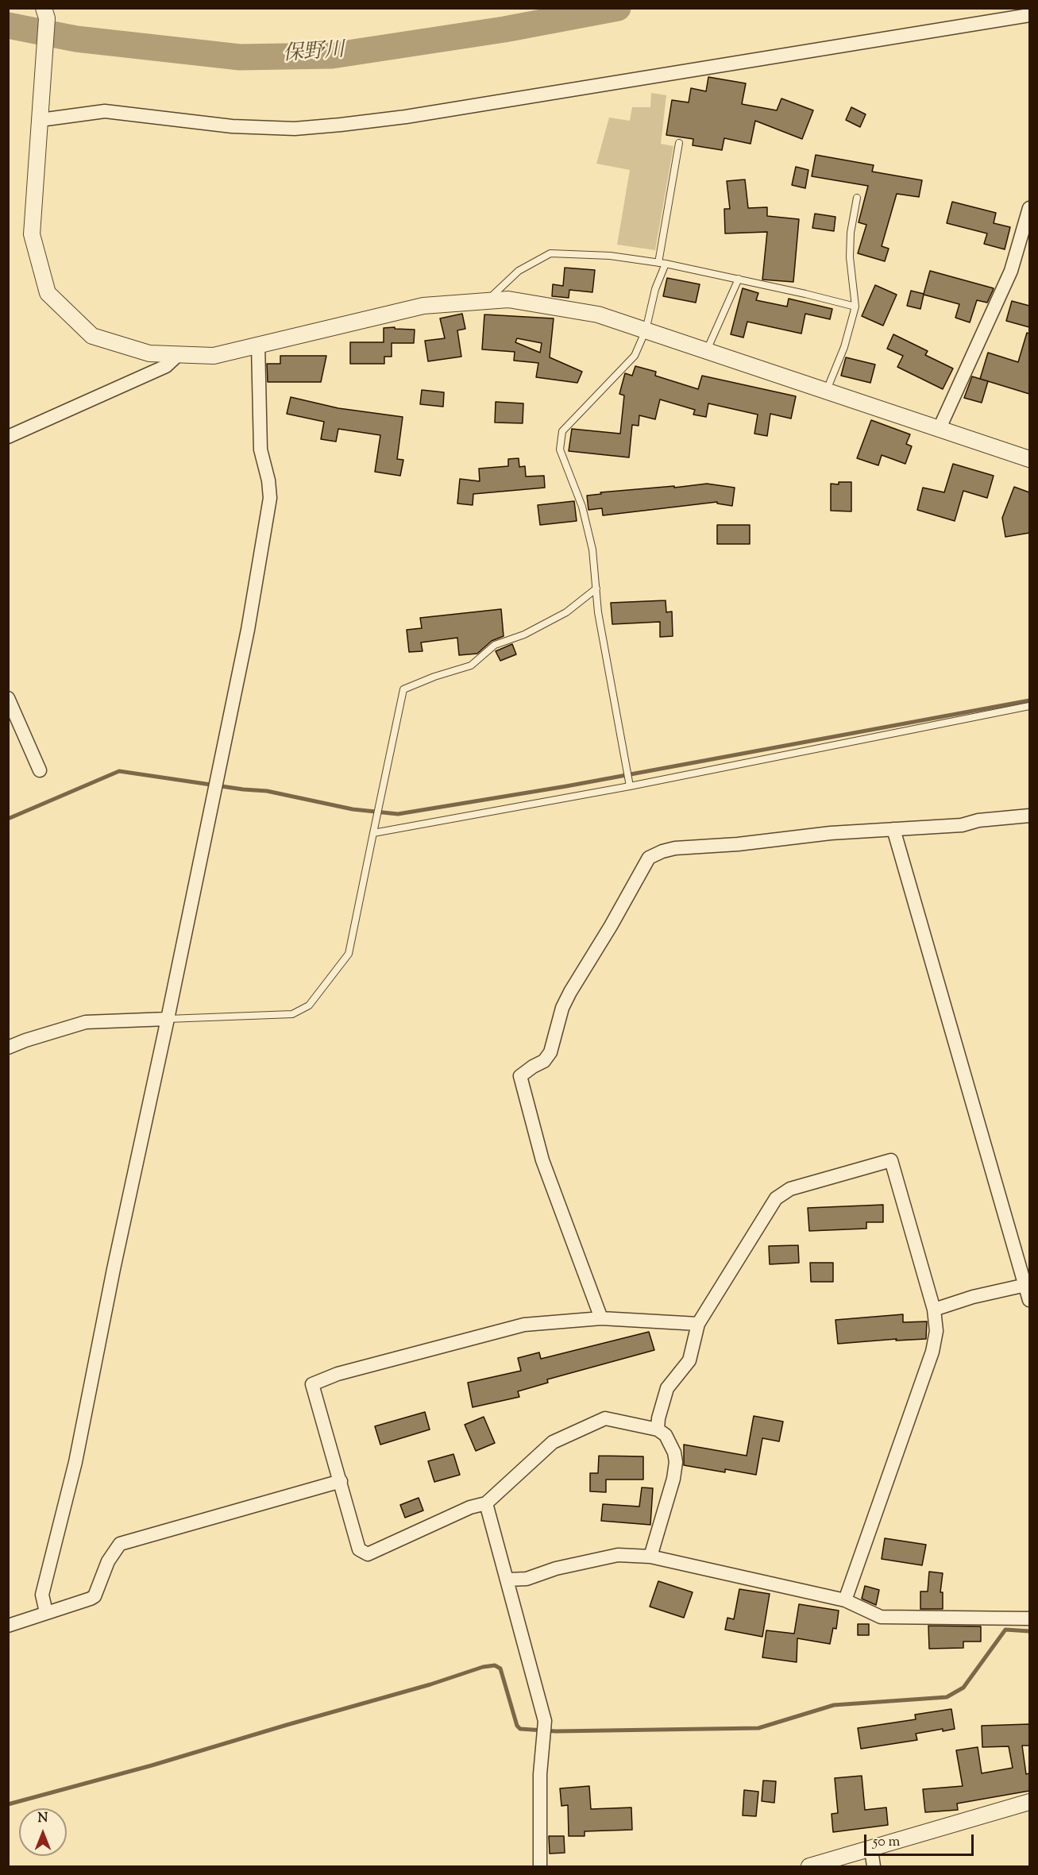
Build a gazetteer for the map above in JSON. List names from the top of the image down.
{
  "water": ["保野川"],
  "scale_bar": "50 m",
  "north": "top"
}
